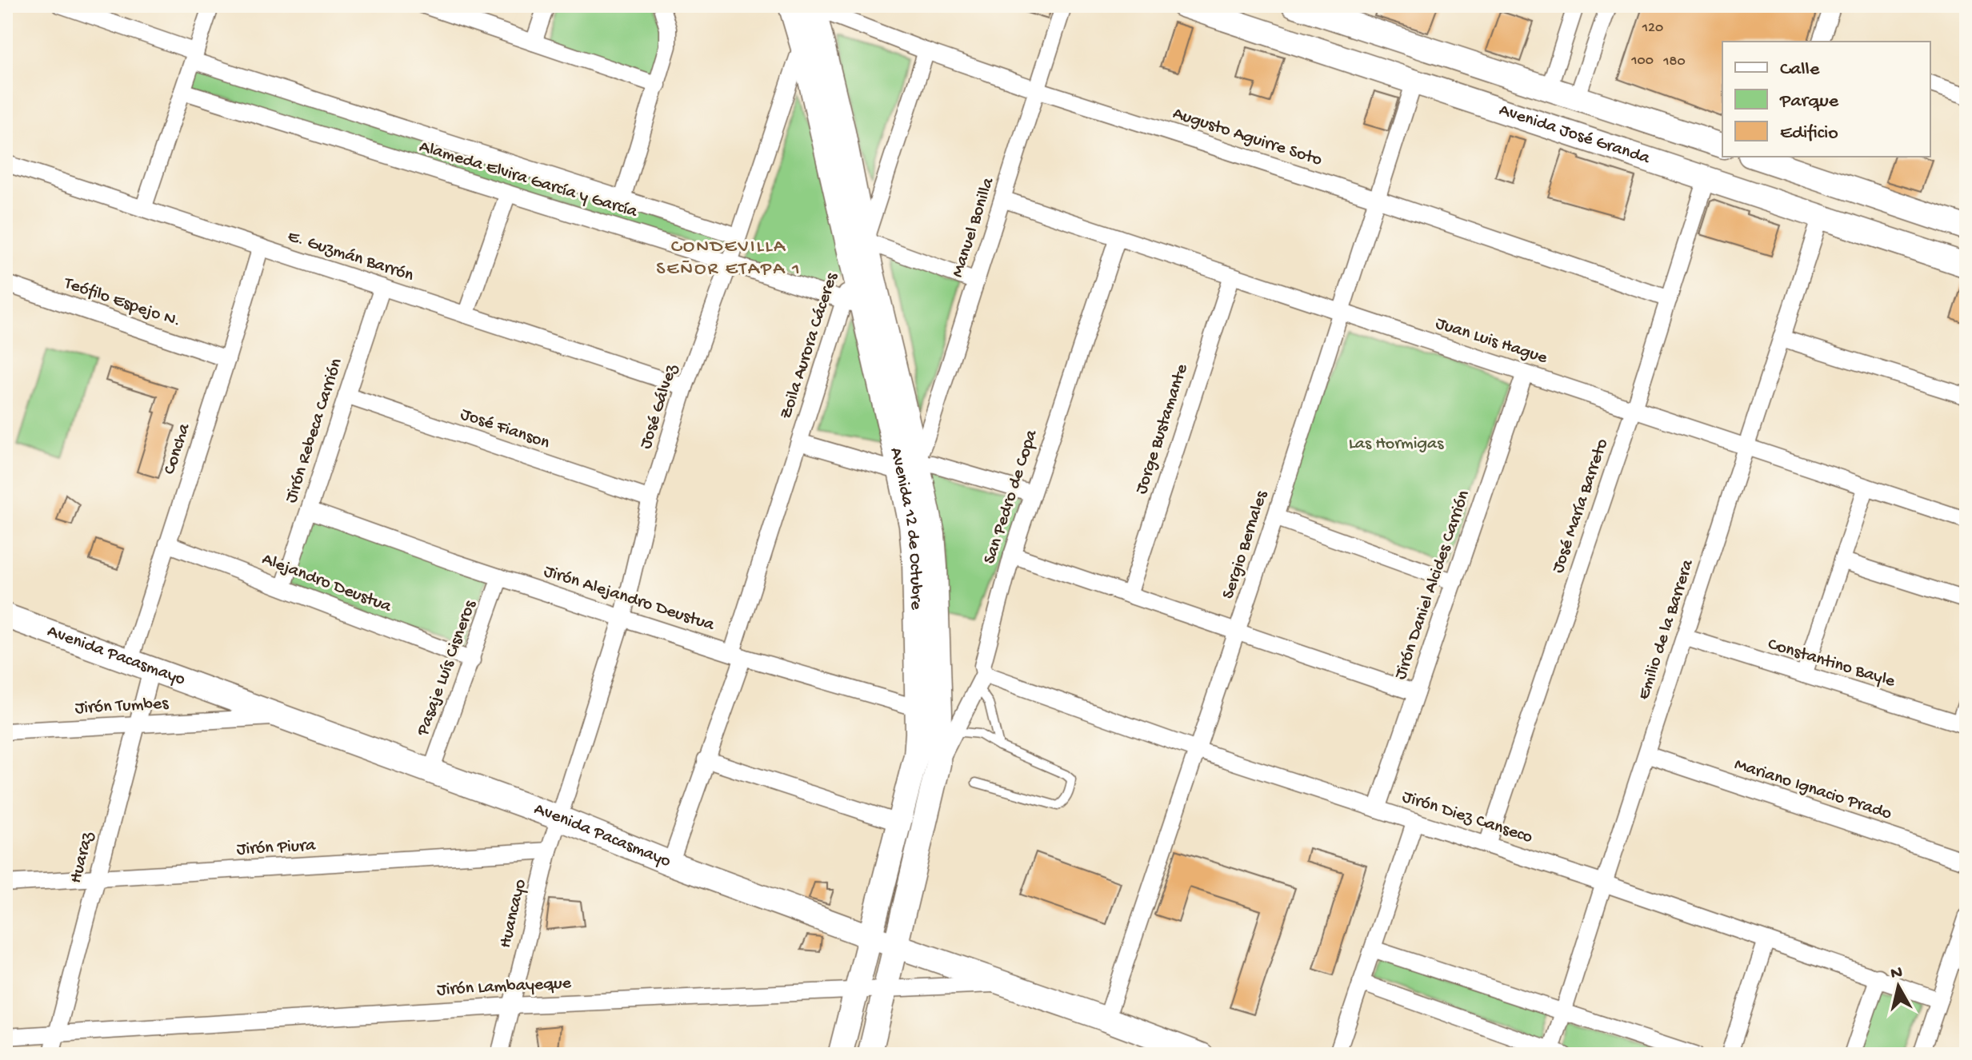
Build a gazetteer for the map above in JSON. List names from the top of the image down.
{
  "streets": {
    "main road": ["Avenida José Granda", "Avenida 12 de Octubre", "Avenida Pacasmayo"],
    "street": [
      "Augusto Aguirre Soto",
      "Alameda Elvira García y García",
      "Manuel Bonilla",
      "E. Guzmán Barrón",
      "Teófilo Espejo N.",
      "Juan Luis Hague",
      "Zoila Aurora Cáceres",
      "José Gálvez",
      "José Fianson",
      "Jorge Bustamante",
      "Jirón Rebeca Carrión",
      "Concha",
      "San Pedro de Copa",
      "José María Barreto",
      "Sergio Bernales",
      "Alejandro Deustua",
      "Jirón Daniel Alcides Carrión",
      "Jirón Alejandro Deustua",
      "Emilio de la Barrera",
      "Constantino Bayle",
      "Pasaje Luís Cisneros",
      "Jirón Tumbes",
      "Mariano Ignacio Prado",
      "Jirón Diez Canseco",
      "Jirón Piura",
      "Huaraz",
      "Huancayo",
      "Jirón Lambayeque"
    ]
  },
  "crossings": [
    ["Avenida José Granda", "José María Barreto"],
    ["Avenida José Granda", "Sergio Bernales"],
    ["Avenida José Granda", "Emilio de la Barrera"],
    ["Augusto Aguirre Soto", "Manuel Bonilla"],
    ["Augusto Aguirre Soto", "Zoila Aurora Cáceres"],
    ["Augusto Aguirre Soto", "José Gálvez"],
    ["Augusto Aguirre Soto", "José María Barreto"],
    ["Augusto Aguirre Soto", "Avenida 12 de Octubre"],
    ["Augusto Aguirre Soto", "Sergio Bernales"],
    ["Alameda Elvira García y García", "Zoila Aurora Cáceres"],
    ["Alameda Elvira García y García", "José Gálvez"],
    ["Alameda Elvira García y García", "Avenida 12 de Octubre"],
    ["Manuel Bonilla", "Juan Luis Hague"],
    ["Manuel Bonilla", "Avenida 12 de Octubre"],
    ["E. Guzmán Barrón", "José Gálvez"],
    ["E. Guzmán Barrón", "Jirón Rebeca Carrión"],
    ["E. Guzmán Barrón", "Concha"],
    ["Teófilo Espejo N.", "Concha"],
    ["Juan Luis Hague", "Jorge Bustamante"],
    ["Juan Luis Hague", "San Pedro de Copa"],
    ["Juan Luis Hague", "José María Barreto"],
    ["Juan Luis Hague", "Sergio Bernales"],
    ["Juan Luis Hague", "Jirón Daniel Alcides Carrión"],
    ["Juan Luis Hague", "Emilio de la Barrera"],
    ["Zoila Aurora Cáceres", "Avenida 12 de Octubre"],
    ["Zoila Aurora Cáceres", "Jirón Alejandro Deustua"],
    ["Zoila Aurora Cáceres", "Avenida Pacasmayo"],
    ["José Gálvez", "José Fianson"],
    ["José Gálvez", "Avenida 12 de Octubre"],
    ["José Gálvez", "Jirón Alejandro Deustua"],
    ["José Gálvez", "Avenida Pacasmayo"],
    ["José Gálvez", "Huancayo"],
    ["José Fianson", "Jirón Rebeca Carrión"],
    ["Jirón Rebeca Carrión", "Alejandro Deustua"],
    ["Jirón Rebeca Carrión", "Jirón Alejandro Deustua"],
    ["Concha", "Alejandro Deustua"],
    ["Concha", "Avenida Pacasmayo"],
    ["Concha", "Huaraz"],
    ["San Pedro de Copa", "Avenida 12 de Octubre"],
    ["San Pedro de Copa", "Jirón Alejandro Deustua"],
    ["San Pedro de Copa", "Jirón Diez Canseco"],
    ["José María Barreto", "Jirón Diez Canseco"],
    ["Avenida 12 de Octubre", "Jirón Alejandro Deustua"],
    ["Avenida 12 de Octubre", "Avenida Pacasmayo"],
    ["Avenida 12 de Octubre", "Jirón Lambayeque"],
    ["Sergio Bernales", "Avenida Pacasmayo"],
    ["Sergio Bernales", "Jirón Diez Canseco"],
    ["Alejandro Deustua", "Pasaje Luís Cisneros"],
    ["Jirón Daniel Alcides Carrión", "Jirón Diez Canseco"],
    ["Jirón Alejandro Deustua", "Pasaje Luís Cisneros"],
    ["Emilio de la Barrera", "Constantino Bayle"],
    ["Emilio de la Barrera", "Mariano Ignacio Prado"],
    ["Emilio de la Barrera", "Jirón Diez Canseco"],
    ["Avenida Pacasmayo", "Pasaje Luís Cisneros"],
    ["Avenida Pacasmayo", "Jirón Tumbes"],
    ["Avenida Pacasmayo", "Huaraz"],
    ["Avenida Pacasmayo", "Huancayo"],
    ["Avenida Pacasmayo", "Jirón Lambayeque"],
    ["Jirón Tumbes", "Huaraz"],
    ["Jirón Piura", "Huaraz"],
    ["Jirón Piura", "Huancayo"],
    ["Huaraz", "Jirón Lambayeque"],
    ["Huancayo", "Jirón Lambayeque"]
  ],
  "districts": ["CONDEVILLA SEÑOR ETAPA 1"],
  "parks": ["Las Hormigas"],
  "house_numbers": ["120", "100", "180"],
  "legend": ["Calle", "Parque", "Edificio"],
  "north": "top"
}
